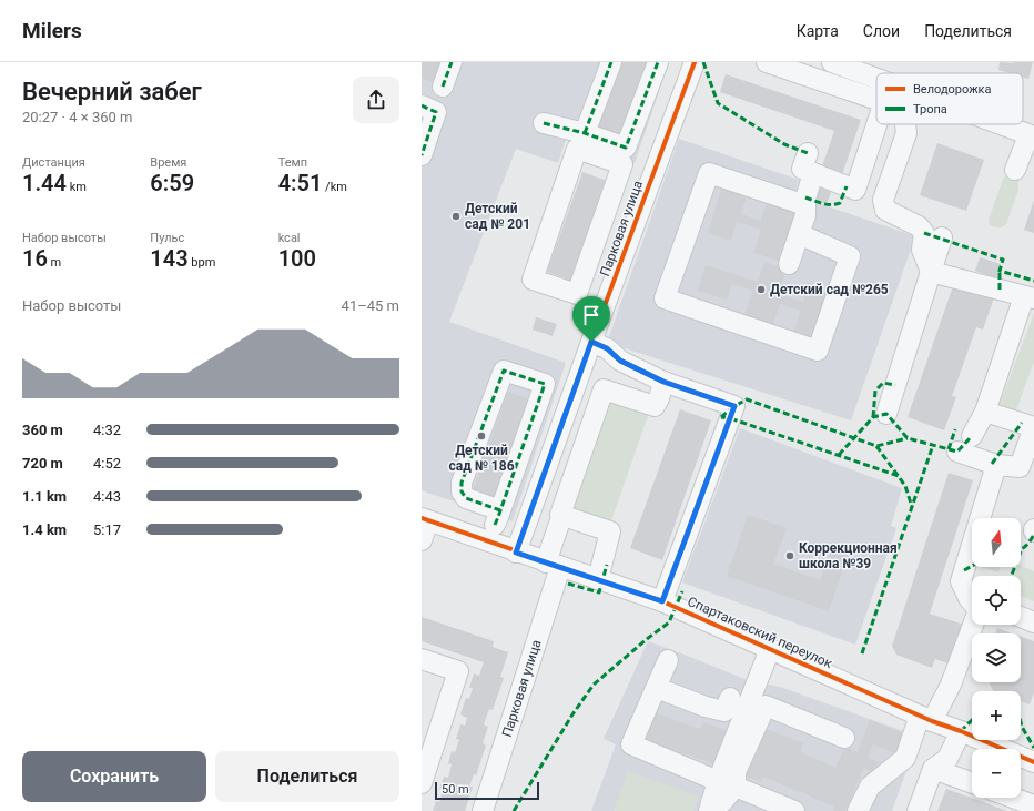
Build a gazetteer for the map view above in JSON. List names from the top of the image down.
{
  "streets": {
    "street": ["Парковая улица", "Спартаковский переулок"]
  },
  "crossings": [
    ["Парковая улица", "Спартаковский переулок"]
  ],
  "places": [
    "Детский сад № 201",
    "Детский сад №265",
    "Детский сад № 186",
    "Коррекционная школа №39"
  ],
  "legend": ["Велодорожка", "Тропа"],
  "scale_bar": "50 m",
  "north": "top",
  "page": {
    "header": "Milers",
    "nav": ["Карта", "Слои", "Поделиться"],
    "heading": ["Вечерний забег", "20:27 · 4 × 360 m"],
    "stats": [
      ["Дистанция", "1.44 km"],
      ["Время", "6:59"],
      ["Темп", "4:51 /km"],
      ["Набор высоты", "16 m"],
      ["Пульс", "143 bpm"],
      ["kcal", "100"]
    ],
    "chart": ["Набор высоты", "41–45 m"],
    "list": [
      {
        "name": "360 m",
        "note": "4:32"
      },
      {
        "name": "720 m",
        "note": "4:52"
      },
      {
        "name": "1.1 km",
        "note": "4:43"
      },
      {
        "name": "1.4 km",
        "note": "5:17"
      }
    ],
    "map_buttons": ["+", "−"],
    "buttons": ["Сохранить", "Поделиться"],
    "scale": "50 m"
  }
}
